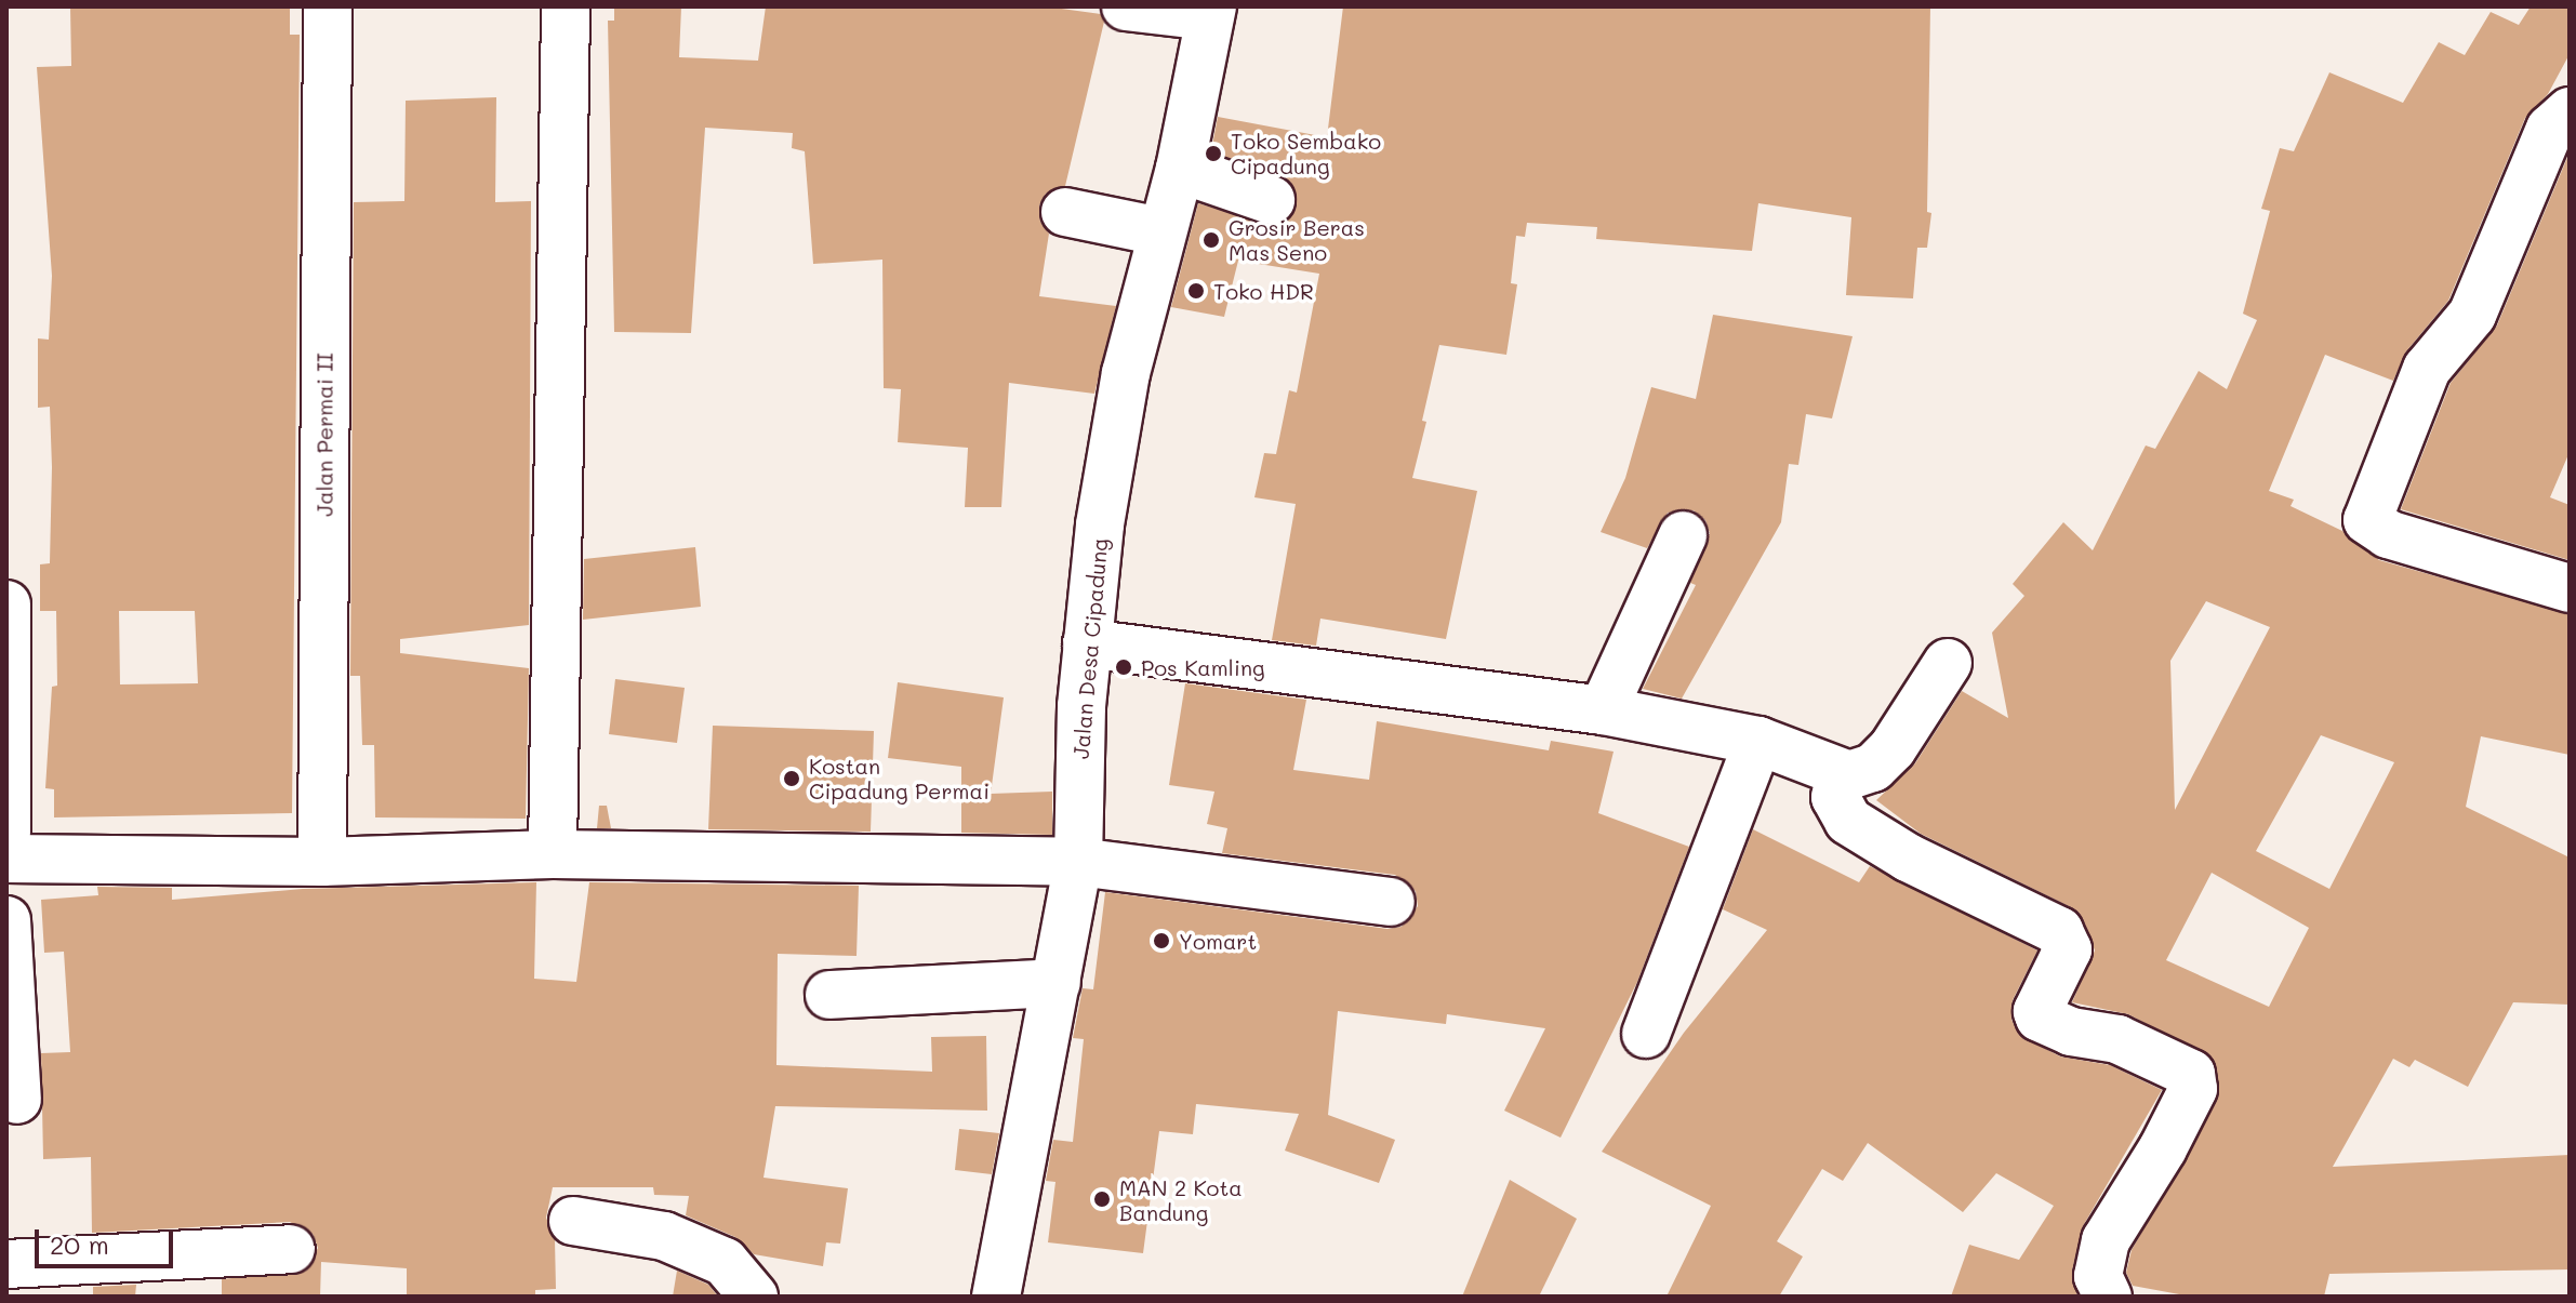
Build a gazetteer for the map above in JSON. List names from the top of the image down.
{
  "streets": {
    "street": ["Jalan Permai II", "Jalan Desa Cipadung"]
  },
  "places": [
    "Toko Sembako Cipadung",
    "Grosir Beras Mas Seno",
    "Toko HDR",
    "Pos Kamling",
    "Kostan Cipadung Permai",
    "Yomart",
    "MAN 2 Kota Bandung"
  ],
  "scale_bar": "20 m"
}
